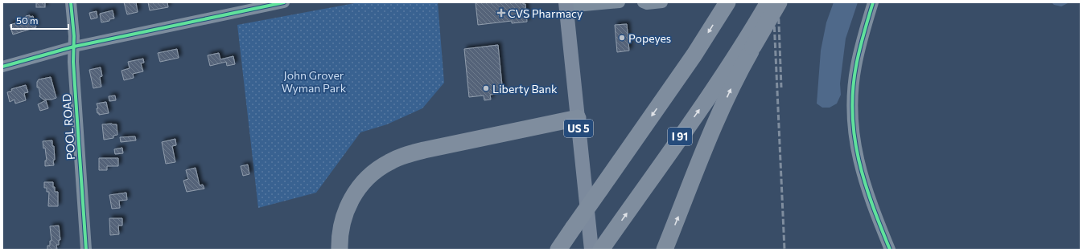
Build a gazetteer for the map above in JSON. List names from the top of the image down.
{
  "streets": {
    "highway": ["I 91"],
    "main road": ["US 5"],
    "street": ["POOL ROAD"]
  },
  "parks": ["John Grover Wyman Park"],
  "places": {
    "health": ["CVS Pharmacy"],
    "other": ["Popeyes", "Liberty Bank"]
  },
  "scale_bar": "50 m"
}
